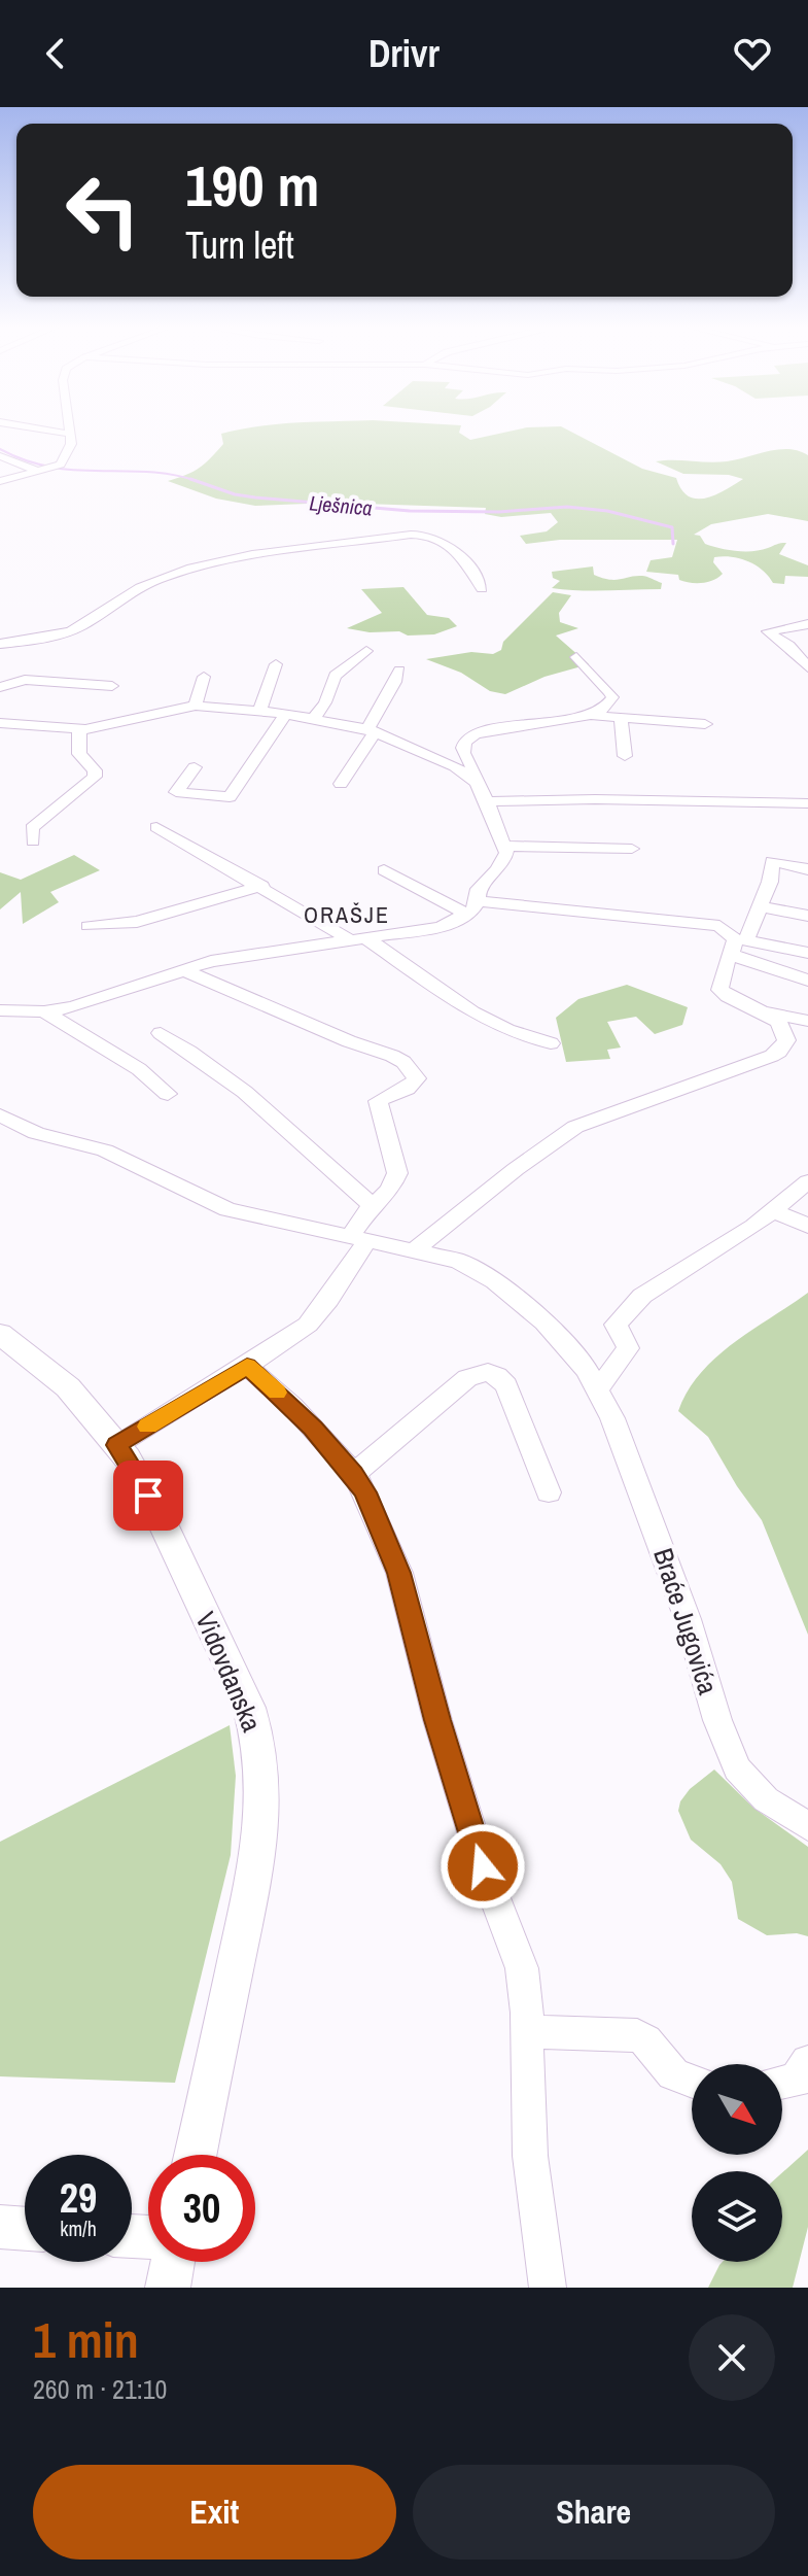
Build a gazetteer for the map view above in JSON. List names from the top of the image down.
{
  "streets": {
    "street": ["Braće Jugovića", "Vidovdanska"]
  },
  "districts": ["ORAŠJE"],
  "water": ["Lješnica"],
  "north": "bottom right",
  "page": {
    "header": "Drivr",
    "turn": ["190 m", "Turn left"],
    "speed": "29 km/h",
    "limit": "30",
    "heading": ["1 min", "260 m · 21:10"],
    "buttons": ["Exit", "Share"]
  }
}
